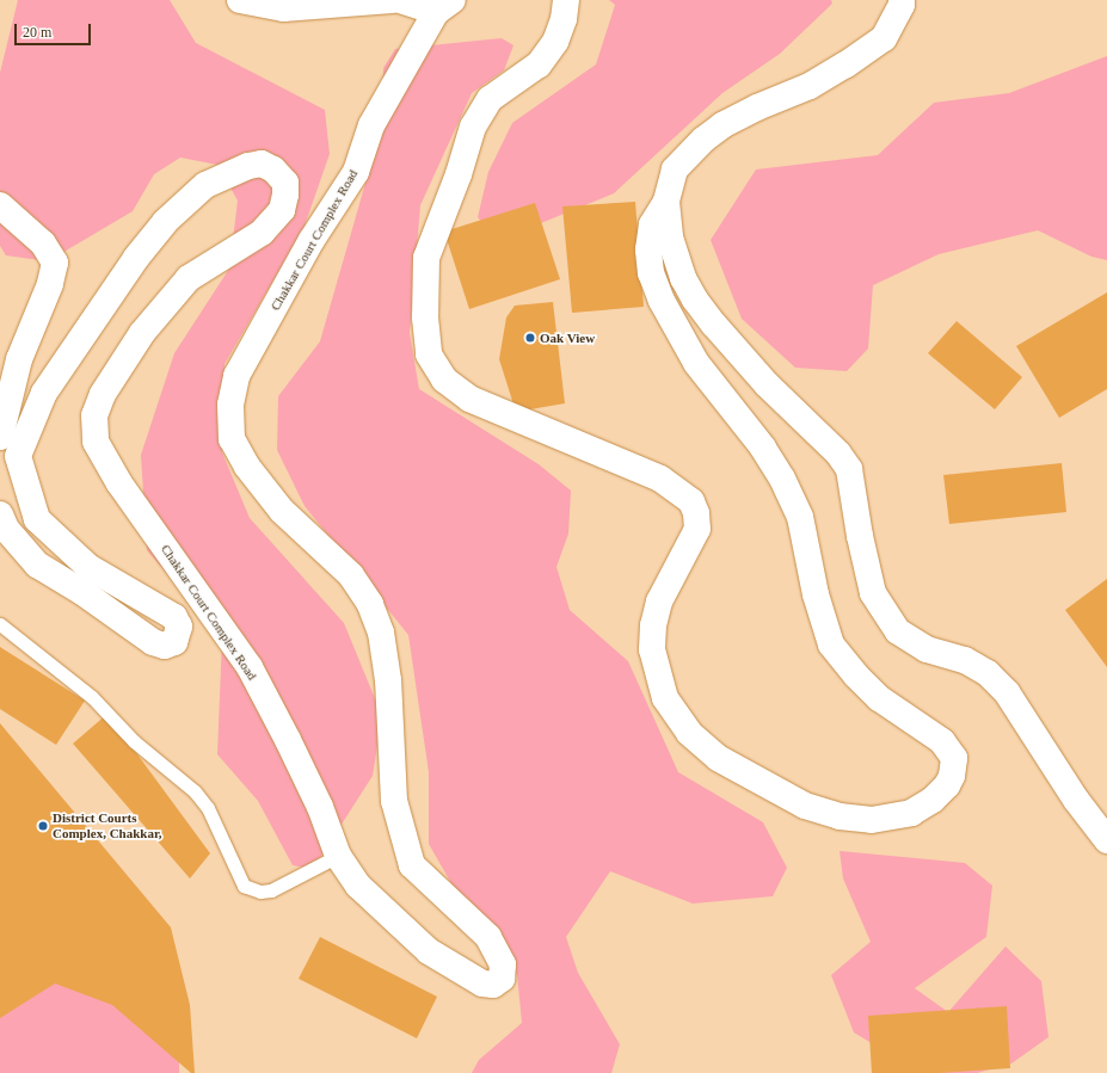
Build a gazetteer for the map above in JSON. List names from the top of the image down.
{
  "streets": {
    "main road": ["Chakkar Court Complex Road"]
  },
  "places": ["Oak View", "District Courts Complex, Chakkar,"],
  "scale_bar": "20 m"
}
